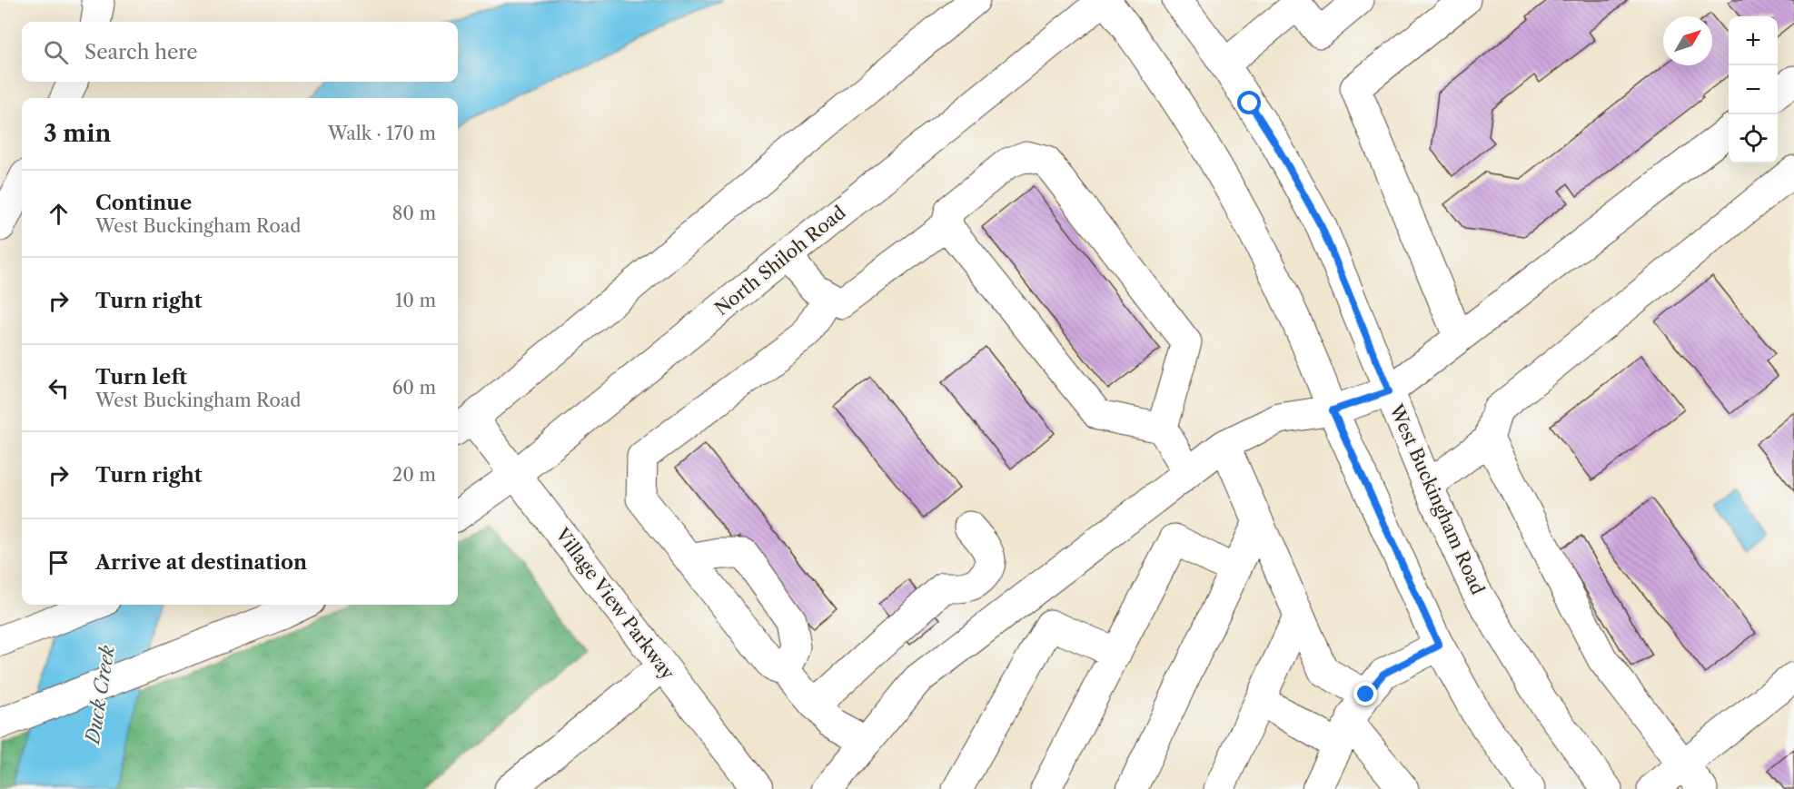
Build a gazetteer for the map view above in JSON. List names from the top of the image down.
{
  "streets": {
    "main road": ["North Shiloh Road", "West Buckingham Road", "Village View Parkway"]
  },
  "crossings": [
    ["North Shiloh Road", "Village View Parkway"]
  ],
  "water": ["Duck Creek"],
  "north": "top right",
  "page": {
    "map_buttons": ["+", "−"],
    "search": "Search here",
    "heading": ["3 min", "Walk · 170 m"],
    "list": [
      ["Continue", "West Buckingham Road", "80 m"],
      ["Turn right", "10 m"],
      ["Turn left", "West Buckingham Road", "60 m"],
      ["Turn right", "20 m"],
      "Arrive at destination"
    ]
  }
}
